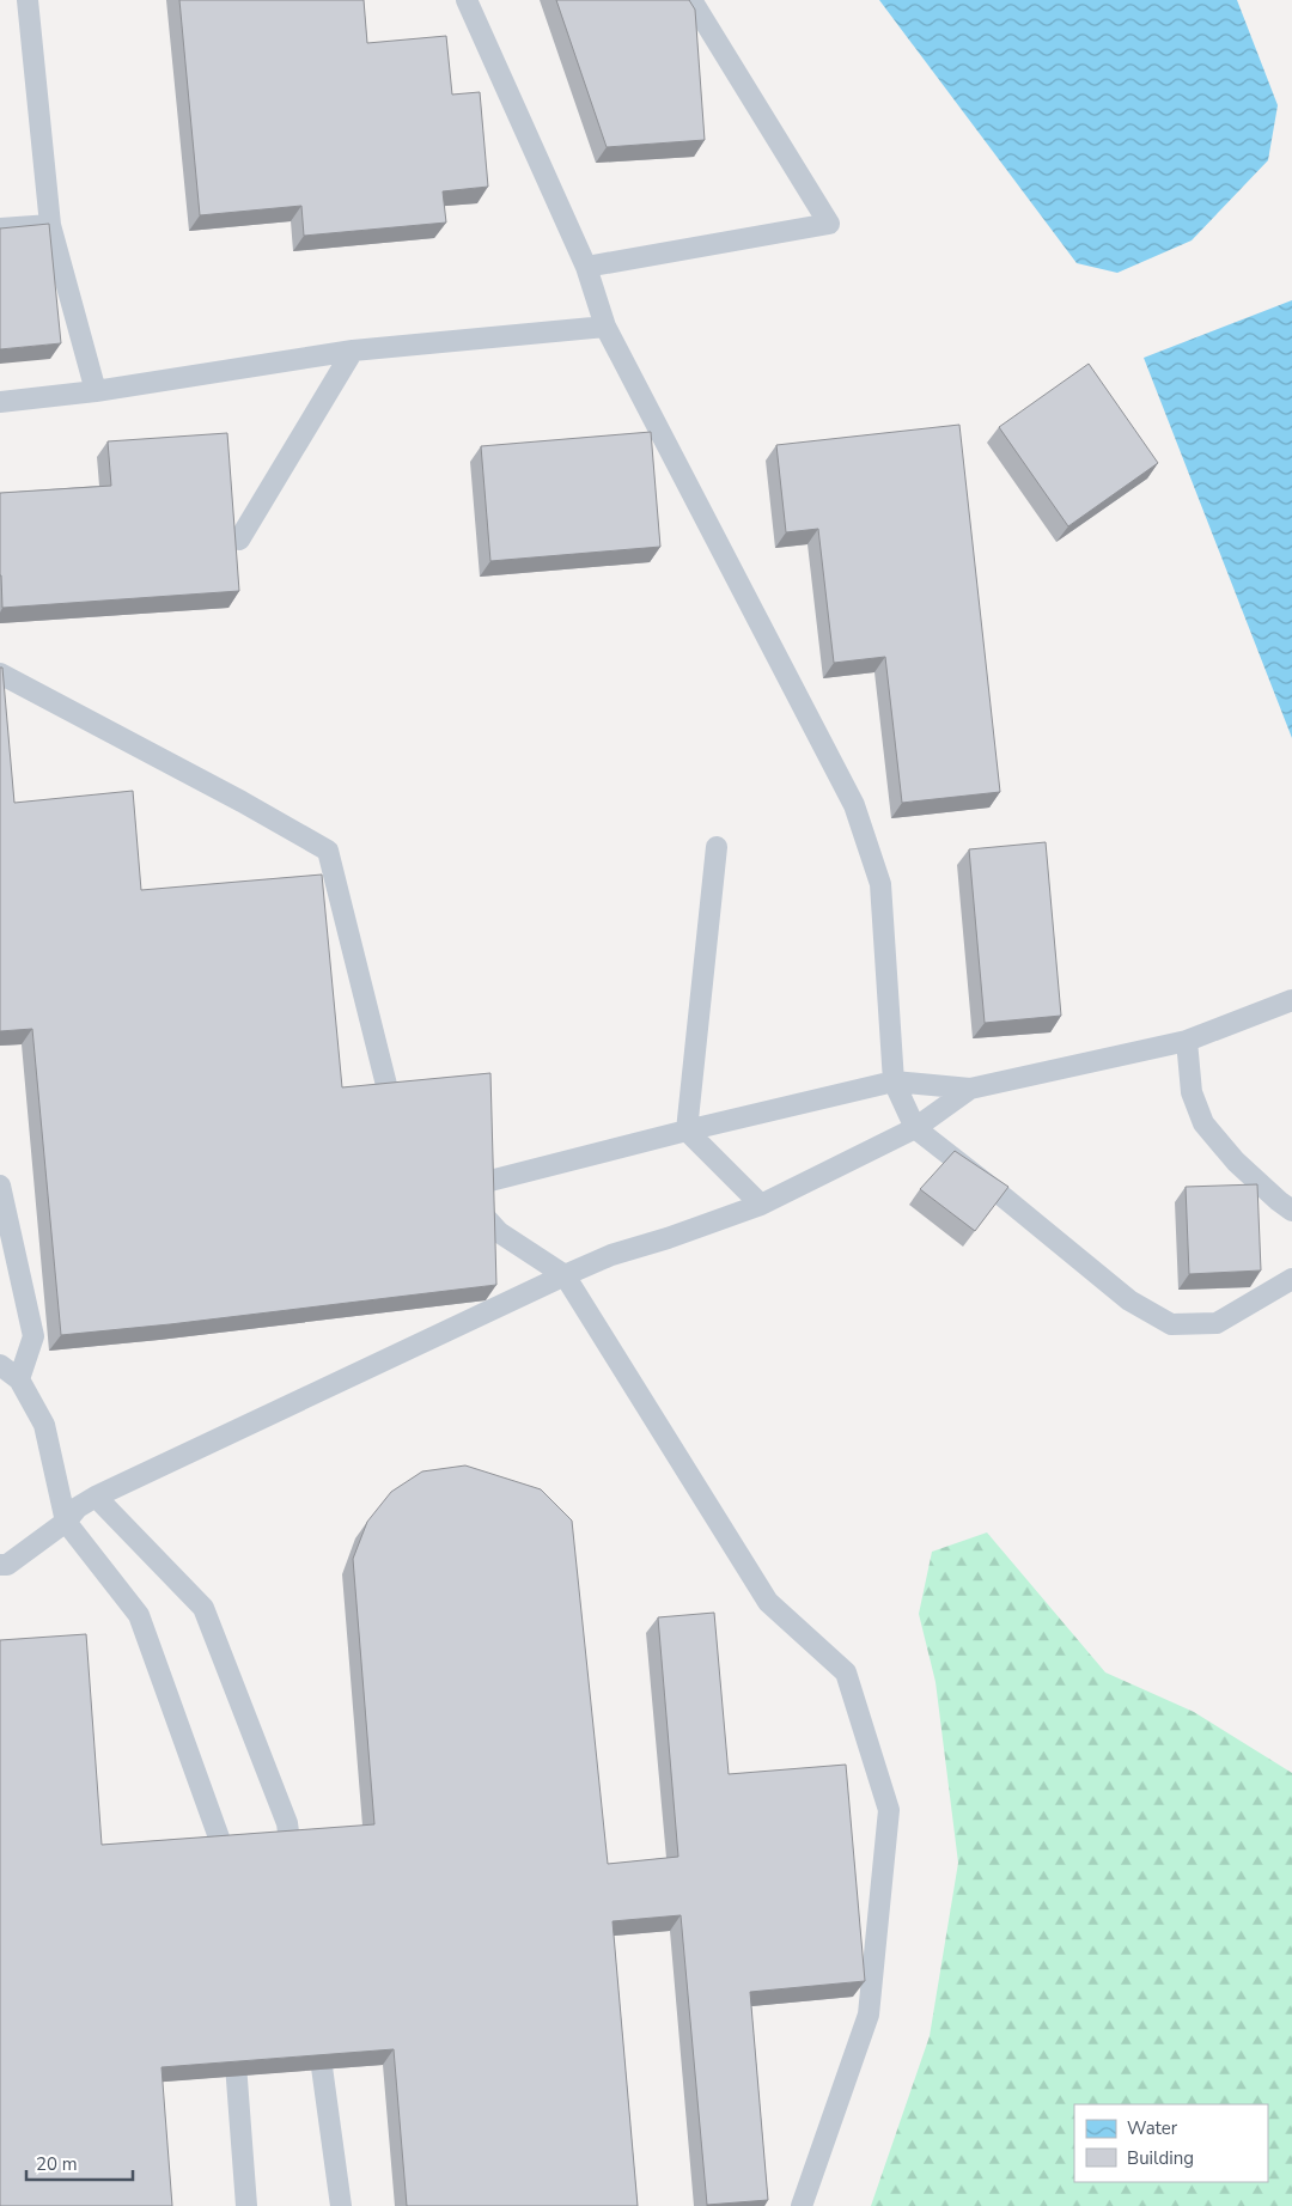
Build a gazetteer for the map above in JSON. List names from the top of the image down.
{
  "legend": ["Water", "Building"],
  "scale_bar": "20 m"
}
